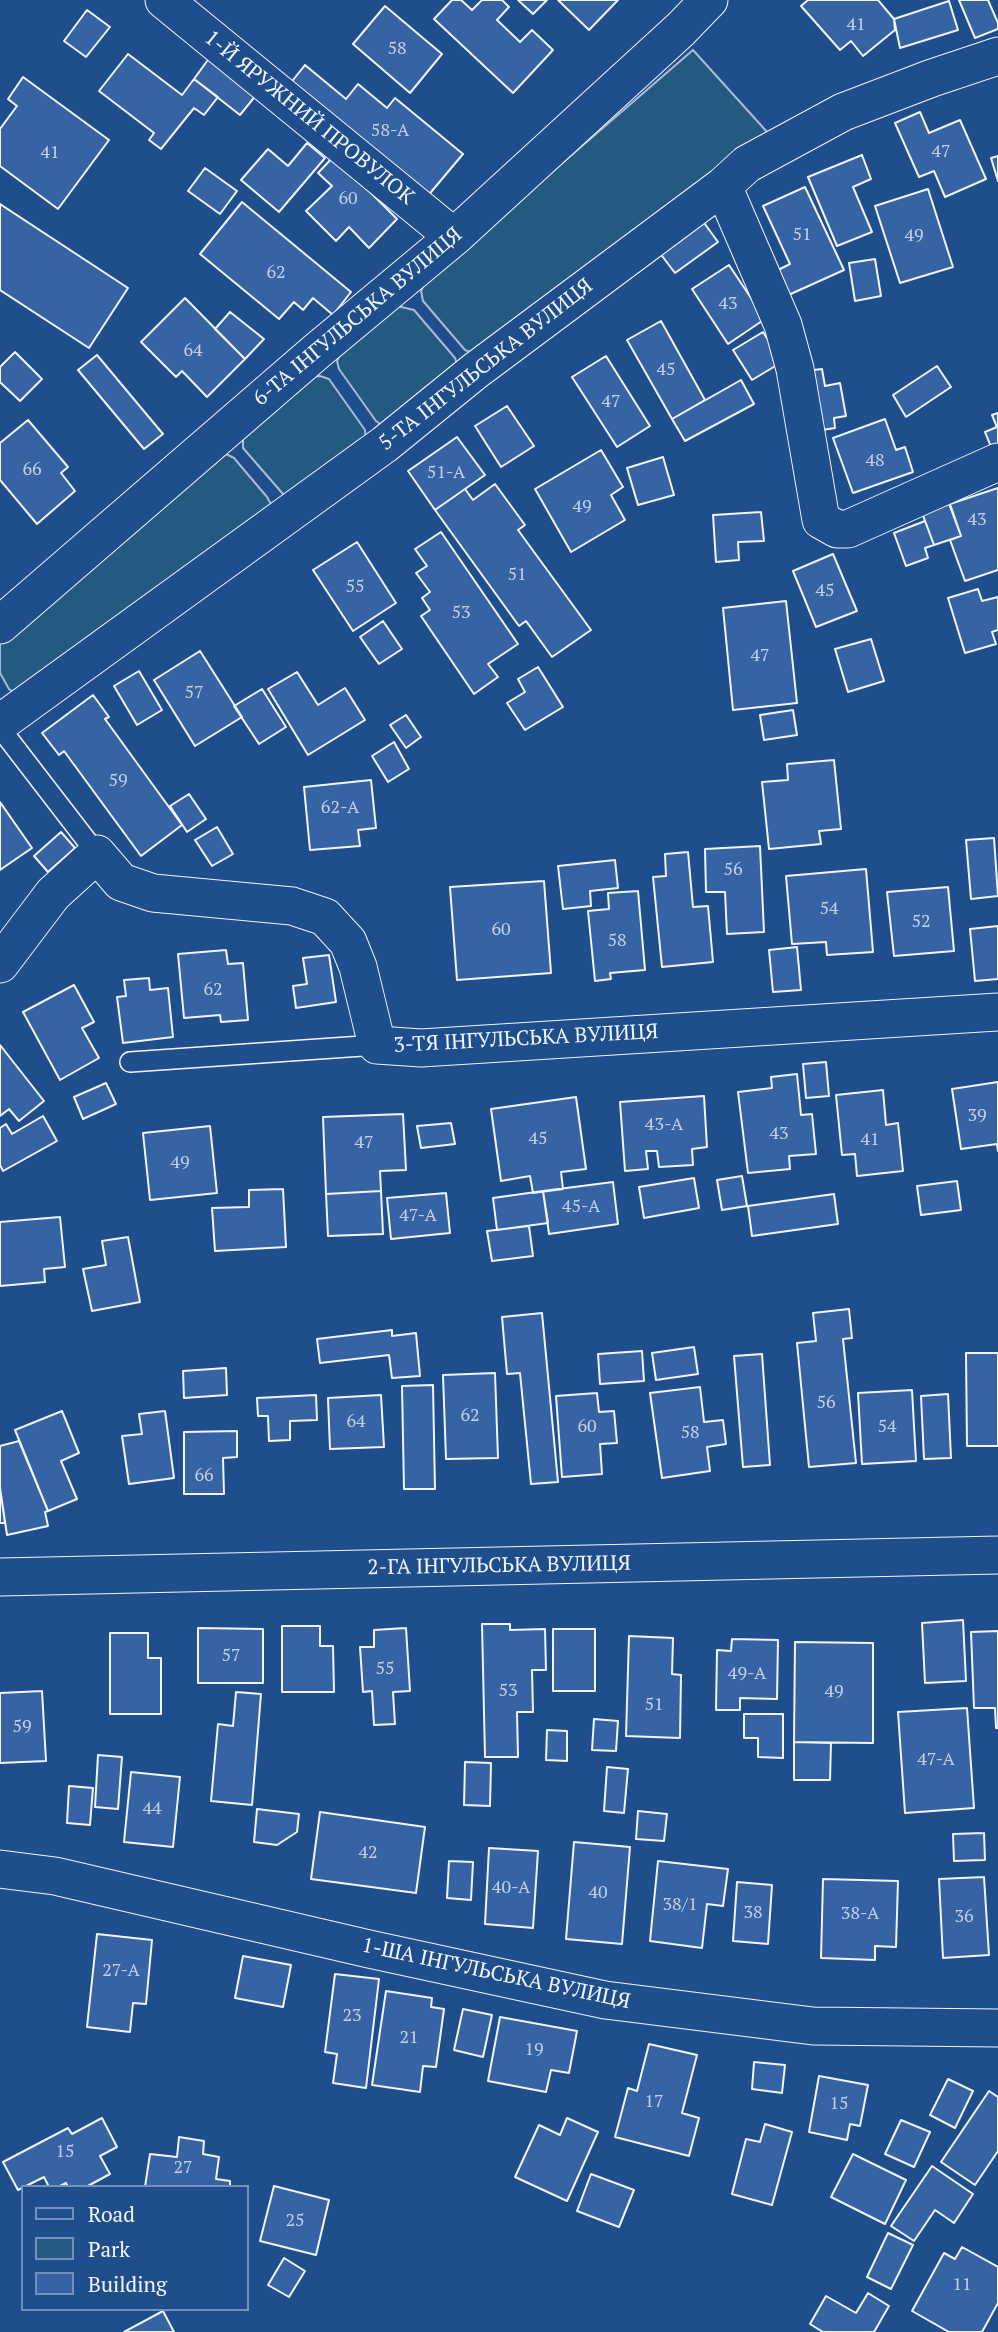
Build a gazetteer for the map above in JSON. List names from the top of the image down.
{
  "streets": {
    "street": [
      "1-Й ЯРУЖНИЙ ПРОВУЛОК",
      "6-ТА ІНГУЛЬСЬКА ВУЛИЦЯ",
      "5-ТА ІНГУЛЬСЬКА ВУЛИЦЯ",
      "3-ТЯ ІНГУЛЬСЬКА ВУЛИЦЯ",
      "2-ГА ІНГУЛЬСЬКА ВУЛИЦЯ",
      "1-ША ІНГУЛЬСЬКА ВУЛИЦЯ"
    ]
  },
  "crossings": [
    ["1-Й ЯРУЖНИЙ ПРОВУЛОК", "6-ТА ІНГУЛЬСЬКА ВУЛИЦЯ"]
  ],
  "house_numbers": [
    "41",
    "58",
    "58-А",
    "47",
    "41",
    "60",
    "51",
    "49",
    "62",
    "43",
    "64",
    "45",
    "47",
    "48",
    "66",
    "51-А",
    "49",
    "43",
    "51",
    "55",
    "45",
    "53",
    "47",
    "57",
    "59",
    "62-А",
    "56",
    "54",
    "52",
    "60",
    "58",
    "62",
    "39",
    "43-А",
    "43",
    "45",
    "41",
    "47",
    "49",
    "45-А",
    "47-А",
    "56",
    "62",
    "64",
    "60",
    "54",
    "58",
    "66",
    "57",
    "55",
    "49-А",
    "53",
    "49",
    "51",
    "59",
    "47-А",
    "44",
    "42",
    "40-А",
    "40",
    "38/1",
    "38",
    "38-А",
    "36",
    "27-А",
    "23",
    "21",
    "19",
    "17",
    "15",
    "15",
    "27",
    "25",
    "11"
  ],
  "legend": ["Road", "Park", "Building"]
}
